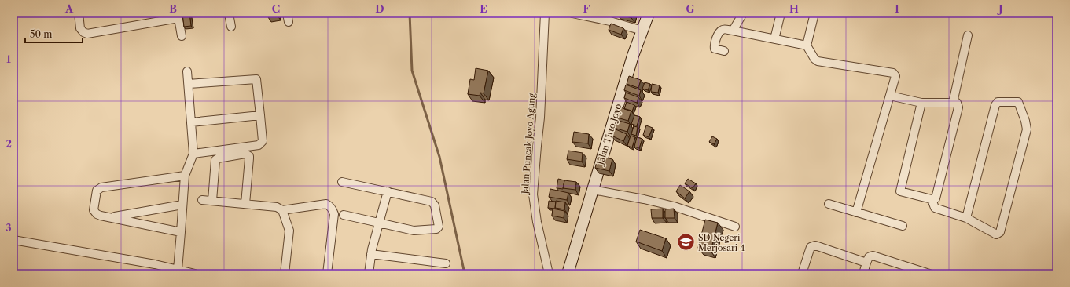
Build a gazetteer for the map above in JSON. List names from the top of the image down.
{
  "streets": {
    "street": ["Jalan Tirto Joyo", "Jalan Puncak Joyo Agung"]
  },
  "places": {
    "school or university": ["SD Negeri Merjosari 4"]
  },
  "scale_bar": "50 m",
  "grid": {
    "columns": [
      "A",
      "B",
      "C",
      "D",
      "E",
      "F",
      "G",
      "H",
      "I",
      "J"
    ],
    "rows": ["1", "2", "3"]
  }
}
